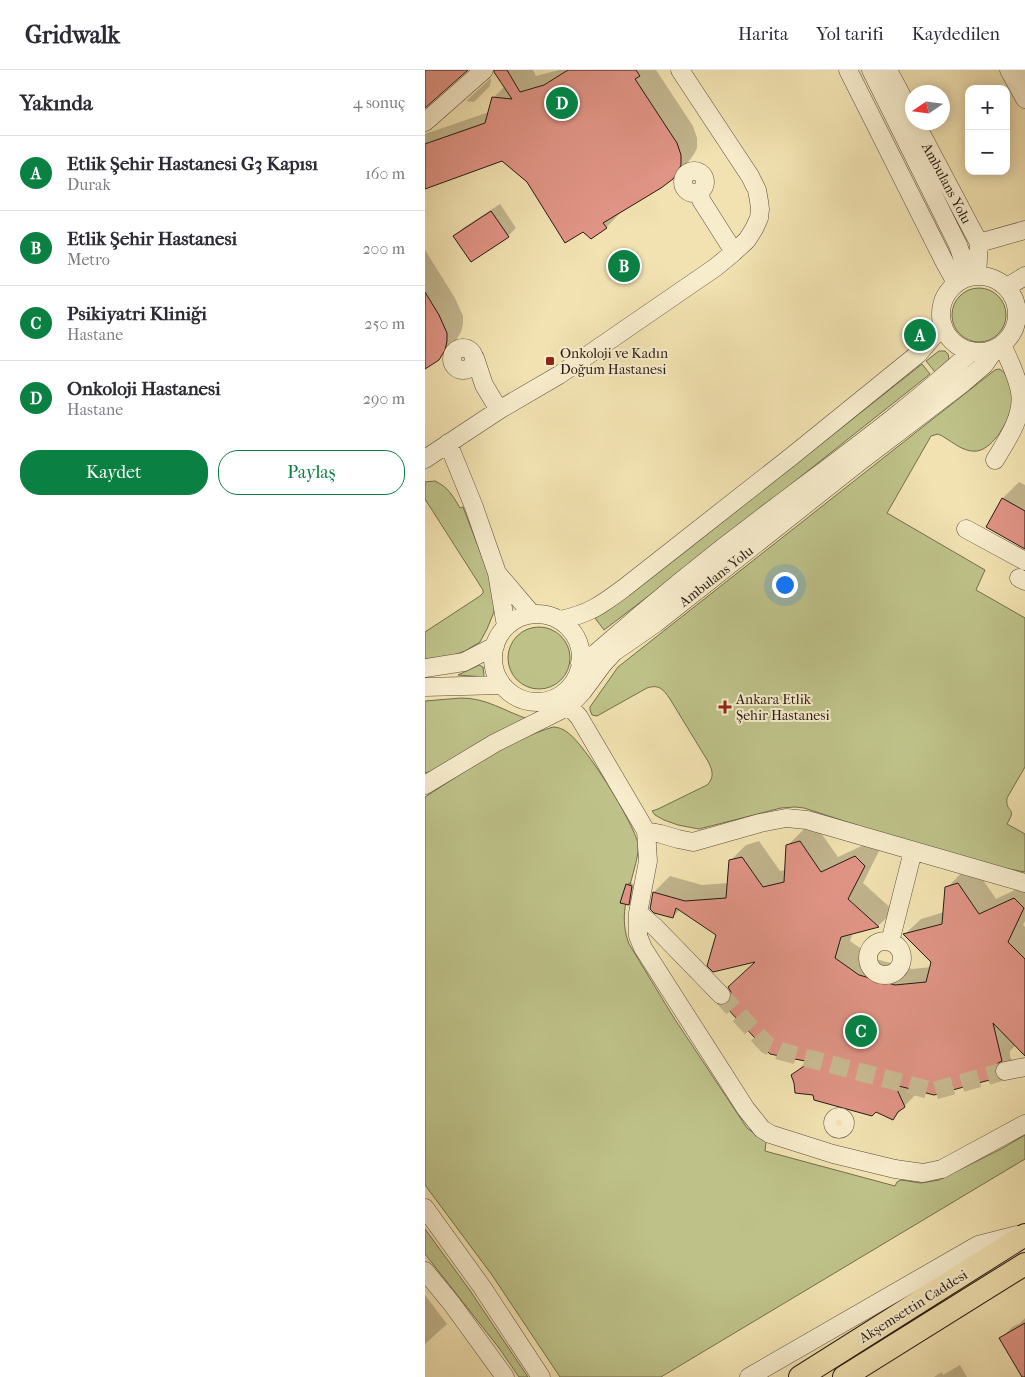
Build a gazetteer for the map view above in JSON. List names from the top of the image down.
{
  "streets": {
    "main road": ["Akşemsettin Caddesi"],
    "lane": ["Ambulans Yolu"]
  },
  "places": {
    "transit": ["Onkoloji ve Kadın Doğum Hastanesi"],
    "health": ["Ankara Etlik Şehir Hastanesi"]
  },
  "north": "left",
  "page": {
    "header": "Gridwalk",
    "nav": ["Harita", "Yol tarifi", "Kaydedilen"],
    "heading": ["Yakında", "4 sonuç"],
    "map_buttons": ["+", "−"],
    "pins": [
      "D",
      "B",
      "A",
      "C"
    ],
    "list": [
      {
        "mark": "A",
        "name": "Etlik Şehir Hastanesi G3 Kapısı",
        "note": "Durak",
        "value": "160 m"
      },
      {
        "mark": "B",
        "name": "Etlik Şehir Hastanesi",
        "note": "Metro",
        "value": "200 m"
      },
      {
        "mark": "C",
        "name": "Psikiyatri Kliniği",
        "note": "Hastane",
        "value": "250 m"
      },
      {
        "mark": "D",
        "name": "Onkoloji Hastanesi",
        "note": "Hastane",
        "value": "290 m"
      }
    ],
    "buttons": ["Kaydet", "Paylaş"]
  }
}
